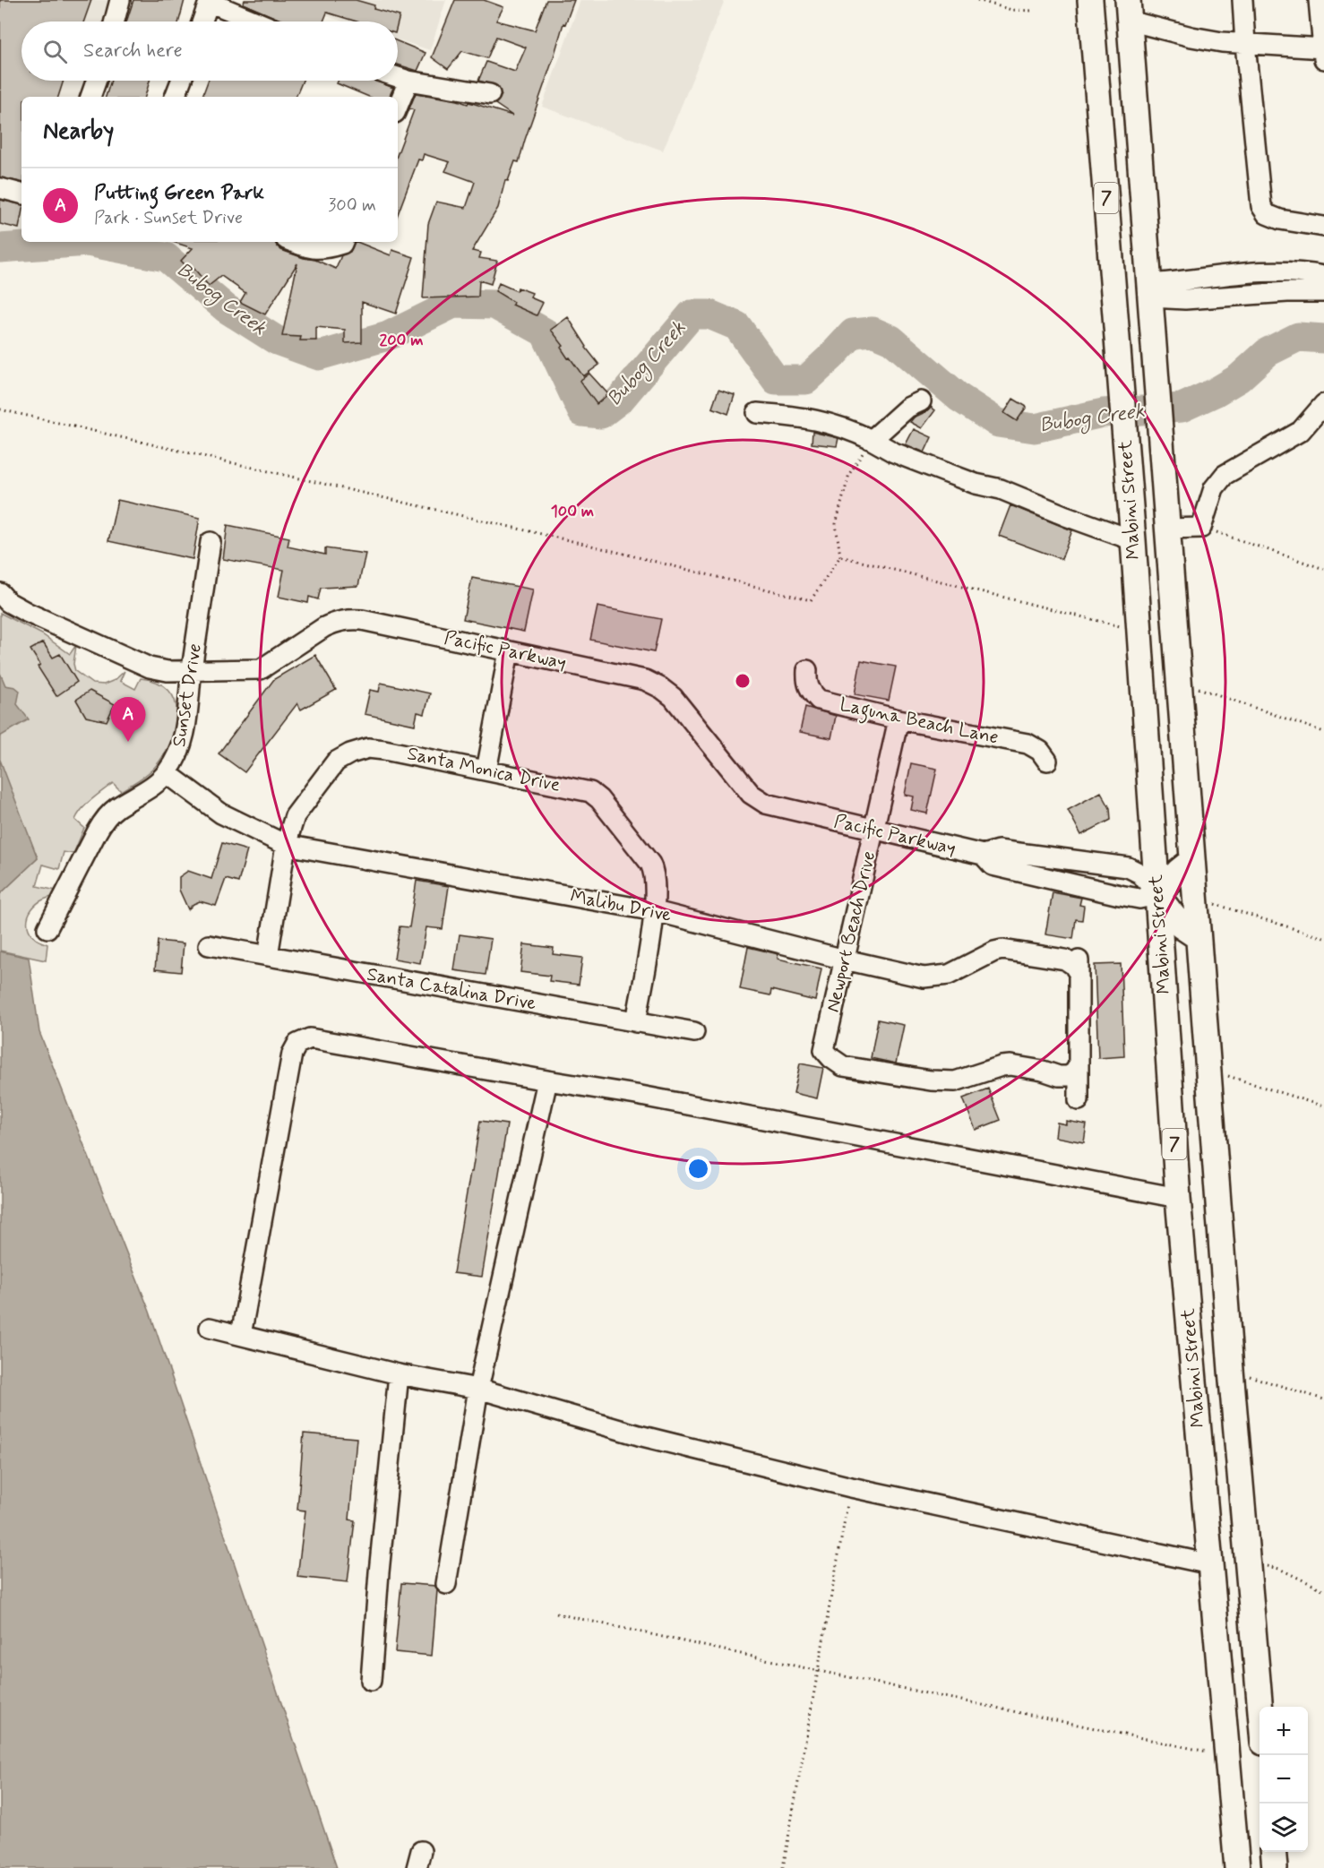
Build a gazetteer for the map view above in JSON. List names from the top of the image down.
{
  "streets": {
    "main road": ["7", "Mabini Street"],
    "street": [
      "Pacific Parkway",
      "Sunset Drive",
      "Laguna Beach Lane",
      "Santa Monica Drive",
      "Malibu Drive",
      "Newport Beach Drive",
      "Santa Catalina Drive"
    ]
  },
  "crossings": [
    ["Mabini Street", "Pacific Parkway"],
    ["Pacific Parkway", "Sunset Drive"],
    ["Pacific Parkway", "Newport Beach Drive"],
    ["Sunset Drive", "Malibu Drive"],
    ["Laguna Beach Lane", "Newport Beach Drive"],
    ["Santa Monica Drive", "Malibu Drive"],
    ["Santa Monica Drive", "Santa Catalina Drive"],
    ["Malibu Drive", "Newport Beach Drive"]
  ],
  "water": ["Bubog Creek"],
  "page": {
    "search": "Search here",
    "heading": "Nearby",
    "list": [
      {
        "mark": "A",
        "name": "Putting Green Park",
        "note": "Park · Sunset Drive",
        "value": "300 m"
      }
    ],
    "pins": "A",
    "map_buttons": ["+", "−"]
  },
  "rings": ["200 m", "100 m"]
}
